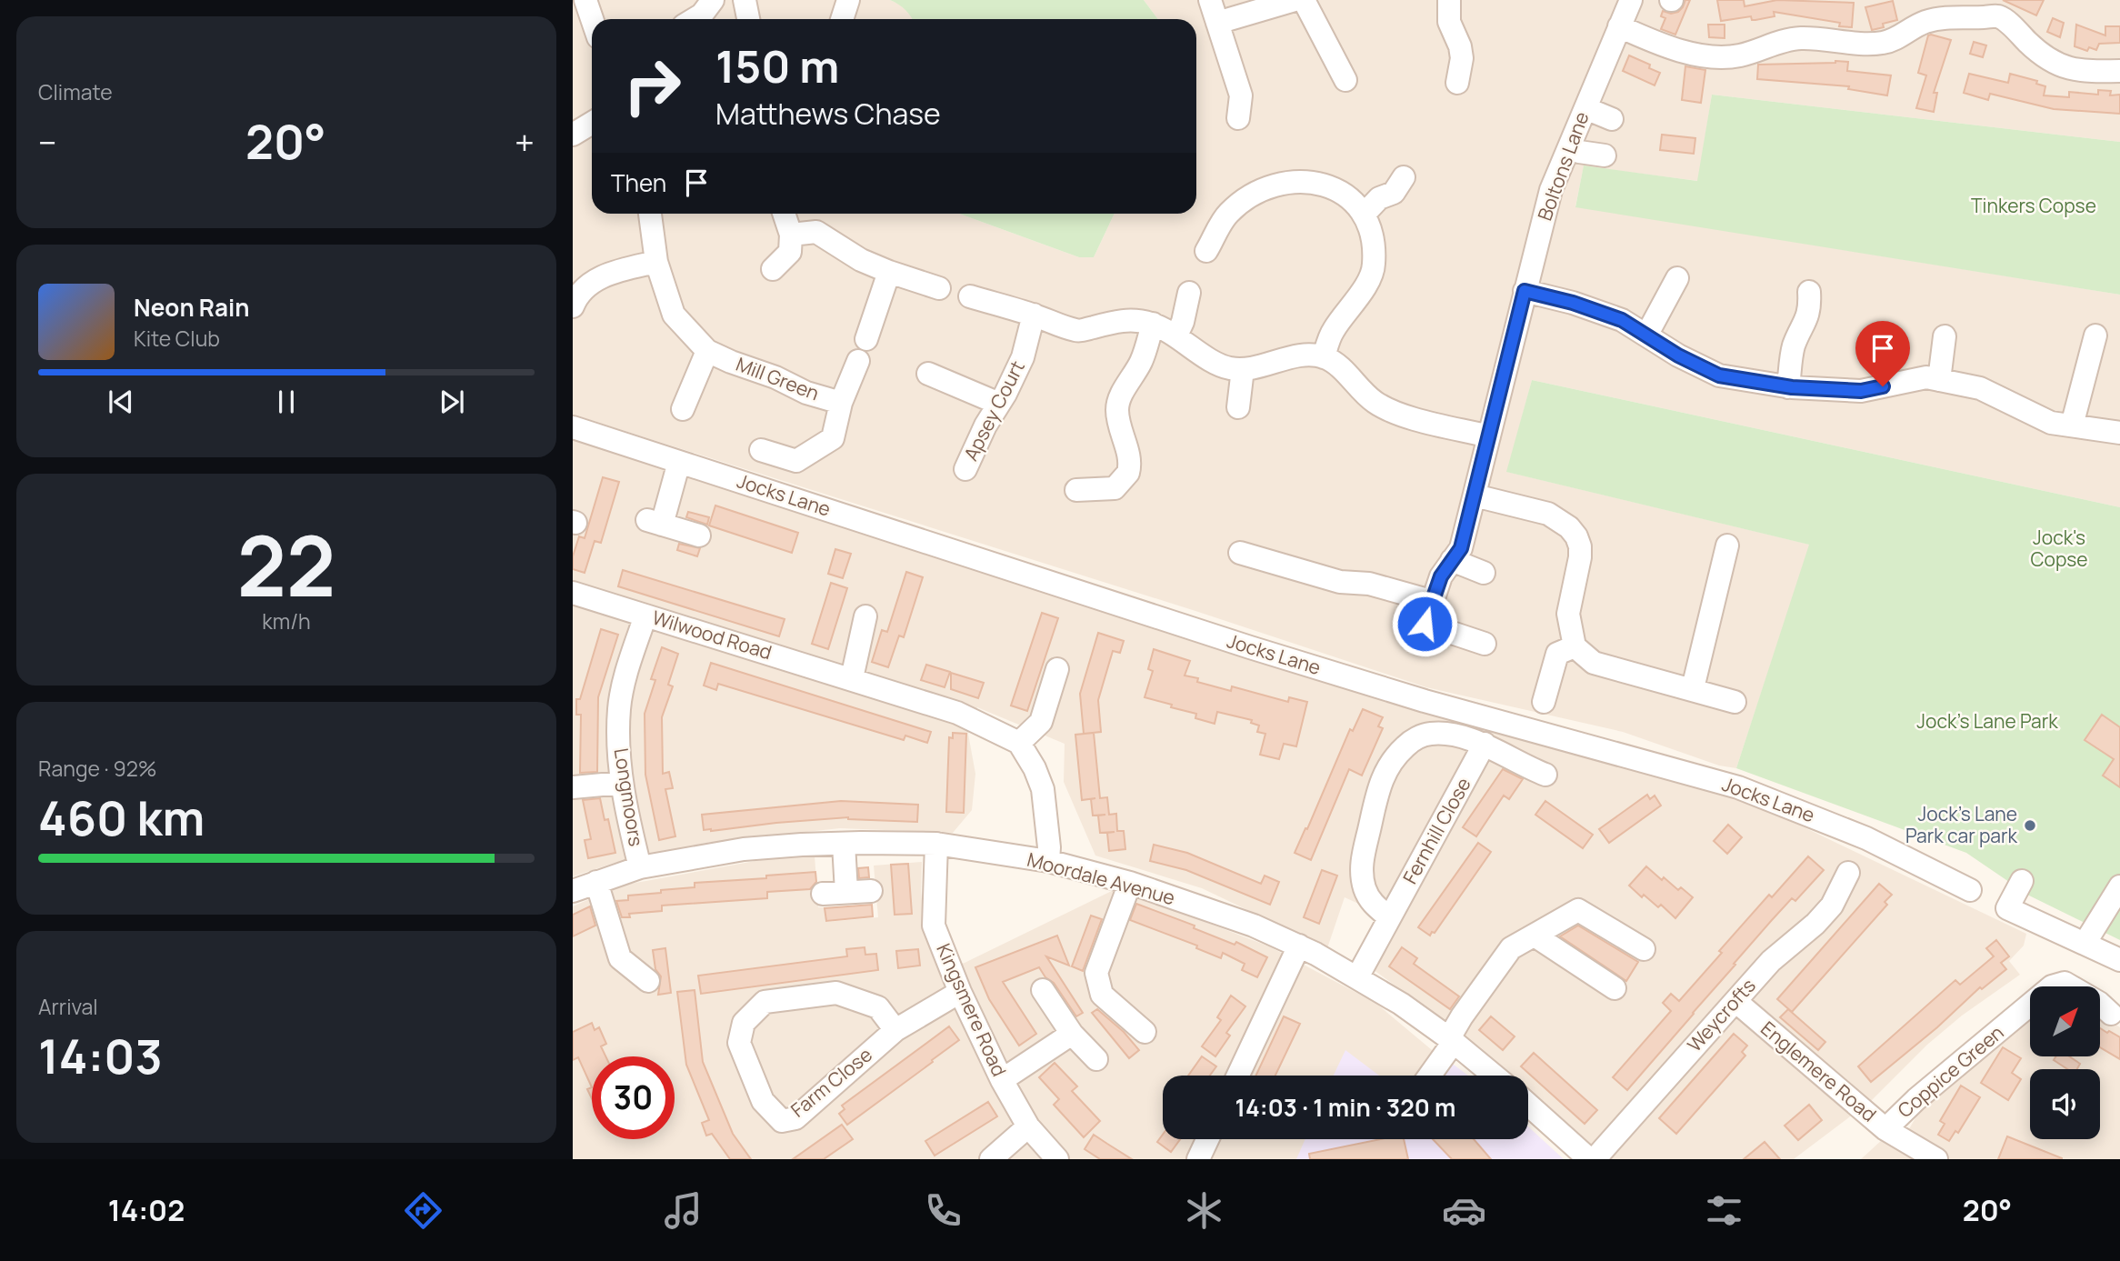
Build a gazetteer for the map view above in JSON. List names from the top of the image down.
{
  "streets": {
    "street": [
      "Boltons Lane",
      "Mill Green",
      "Apsey Court",
      "Jocks Lane",
      "Wilwood Road",
      "Longmoors",
      "Fernhill Close",
      "Moordale Avenue",
      "Kingsmere Road",
      "Weycrofts",
      "Englemere Road",
      "Coppice Green",
      "Farm Close"
    ]
  },
  "crossings": [
    ["Wilwood Road", "Longmoors"],
    ["Longmoors", "Moordale Avenue"],
    ["Fernhill Close", "Moordale Avenue"],
    ["Moordale Avenue", "Kingsmere Road"],
    ["Kingsmere Road", "Farm Close"],
    ["Weycrofts", "Englemere Road"],
    ["Englemere Road", "Coppice Green"]
  ],
  "parks": ["Tinkers Copse", "Jock's Copse", "Jock's Lane Park"],
  "places": ["Jock's Lane Park car park"],
  "north": "top right",
  "page": {
    "tile": [
      "Climate",
      ["22", "km/h"],
      ["Range · 92%", "460 km"],
      ["Arrival", "14:03"]
    ],
    "turn": ["150 m", "Matthews Chase"],
    "heat": ["−", "20°", "+"],
    "then": "Then",
    "song": ["Neon Rain", "Kite Club"],
    "limit": "30",
    "trip": "14:03 · 1 min · 320 m",
    "tabs": ["14:02", "20°"]
  }
}
